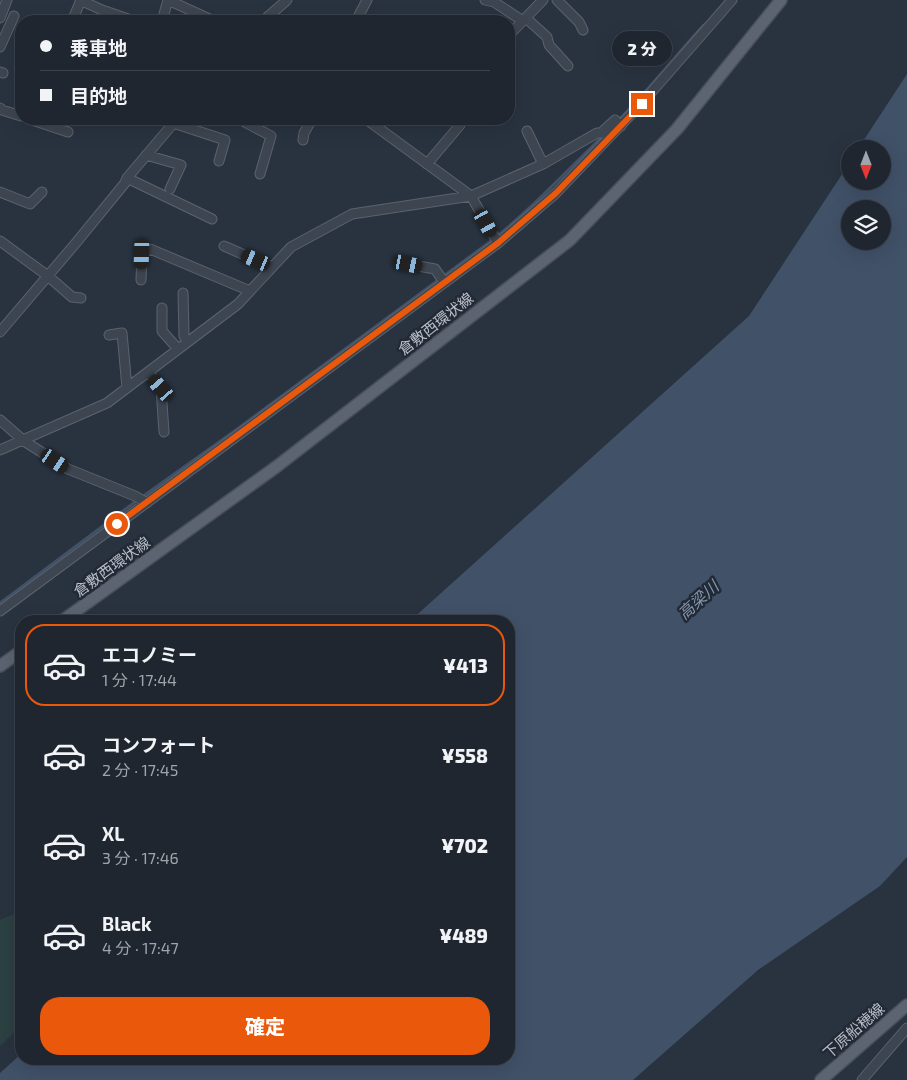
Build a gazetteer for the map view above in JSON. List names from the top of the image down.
{
  "streets": {
    "main road": ["倉敷西環状線", "下原船穂線"]
  },
  "water": ["高梁川"],
  "north": "bottom",
  "page": {
    "banner": ["乗車地", "目的地"],
    "bubble": "2 分",
    "list": [
      {
        "name": "エコノミー",
        "note": "1 分 · 17:44",
        "value": "¥413"
      },
      {
        "name": "コンフォート",
        "note": "2 分 · 17:45",
        "value": "¥558"
      },
      {
        "name": "XL",
        "note": "3 分 · 17:46",
        "value": "¥702"
      },
      {
        "name": "Black",
        "note": "4 分 · 17:47",
        "value": "¥489"
      }
    ],
    "buttons": "確定"
  }
}
